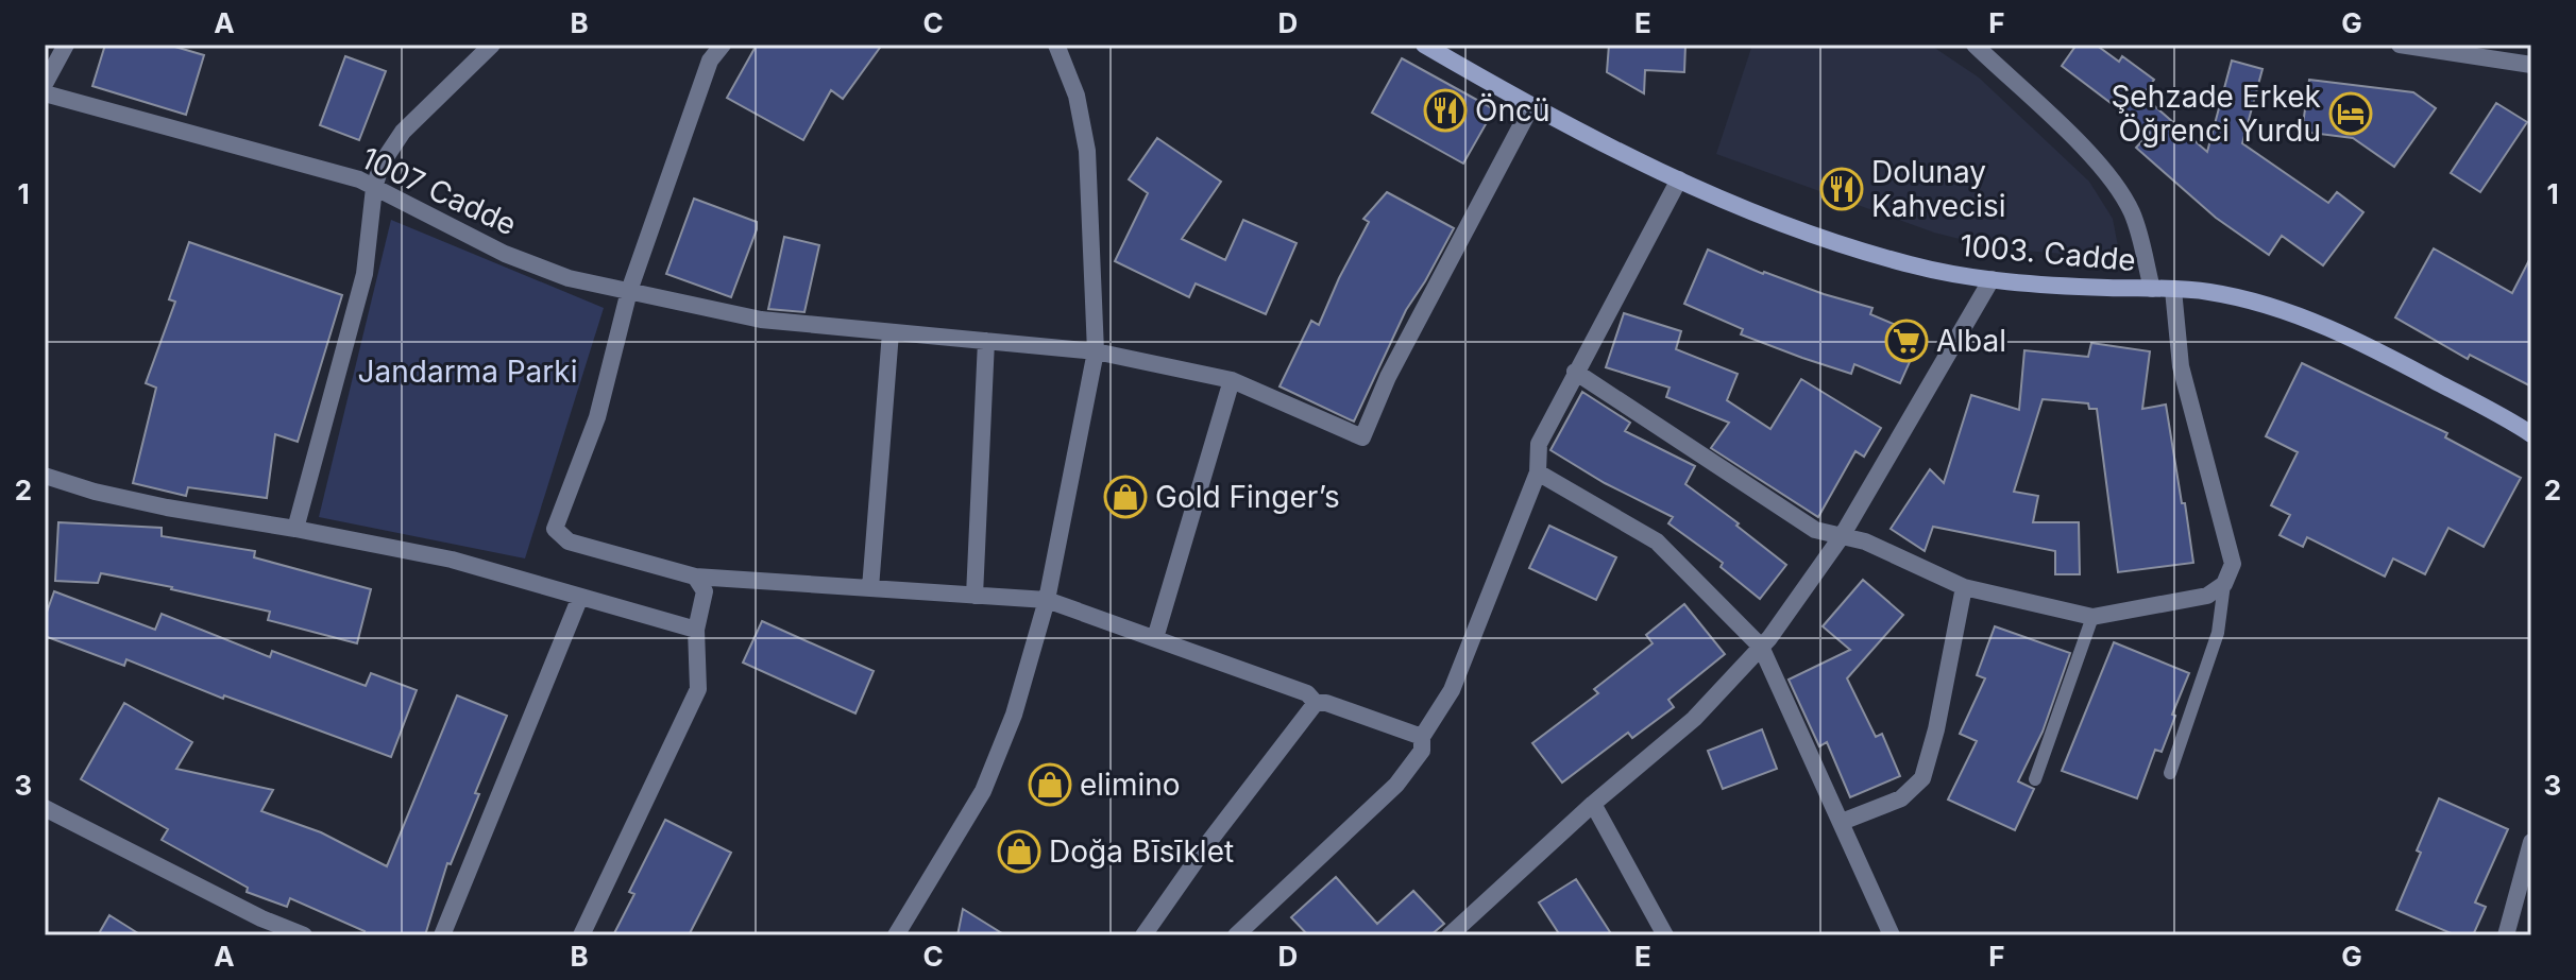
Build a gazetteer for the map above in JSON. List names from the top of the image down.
{
  "streets": {
    "main road": ["1003. Cadde"],
    "street": ["1007 Cadde"]
  },
  "crossings": [
    ["1007 Cadde", "1003. Cadde"]
  ],
  "parks": ["Jandarma Parki"],
  "places": {
    "restaurant": ["Öncü", "Dolunay Kahvecisi"],
    "hotel": ["Şehzade Erkek Öğrenci Yurdu"],
    "supermarket": ["Albal"],
    "shop": ["Gold Finger’s", "elimino", "Doğa Bīsīklet"]
  },
  "grid": {
    "columns": [
      "A",
      "B",
      "C",
      "D",
      "E",
      "F",
      "G"
    ],
    "rows": ["1", "2", "3"]
  }
}
